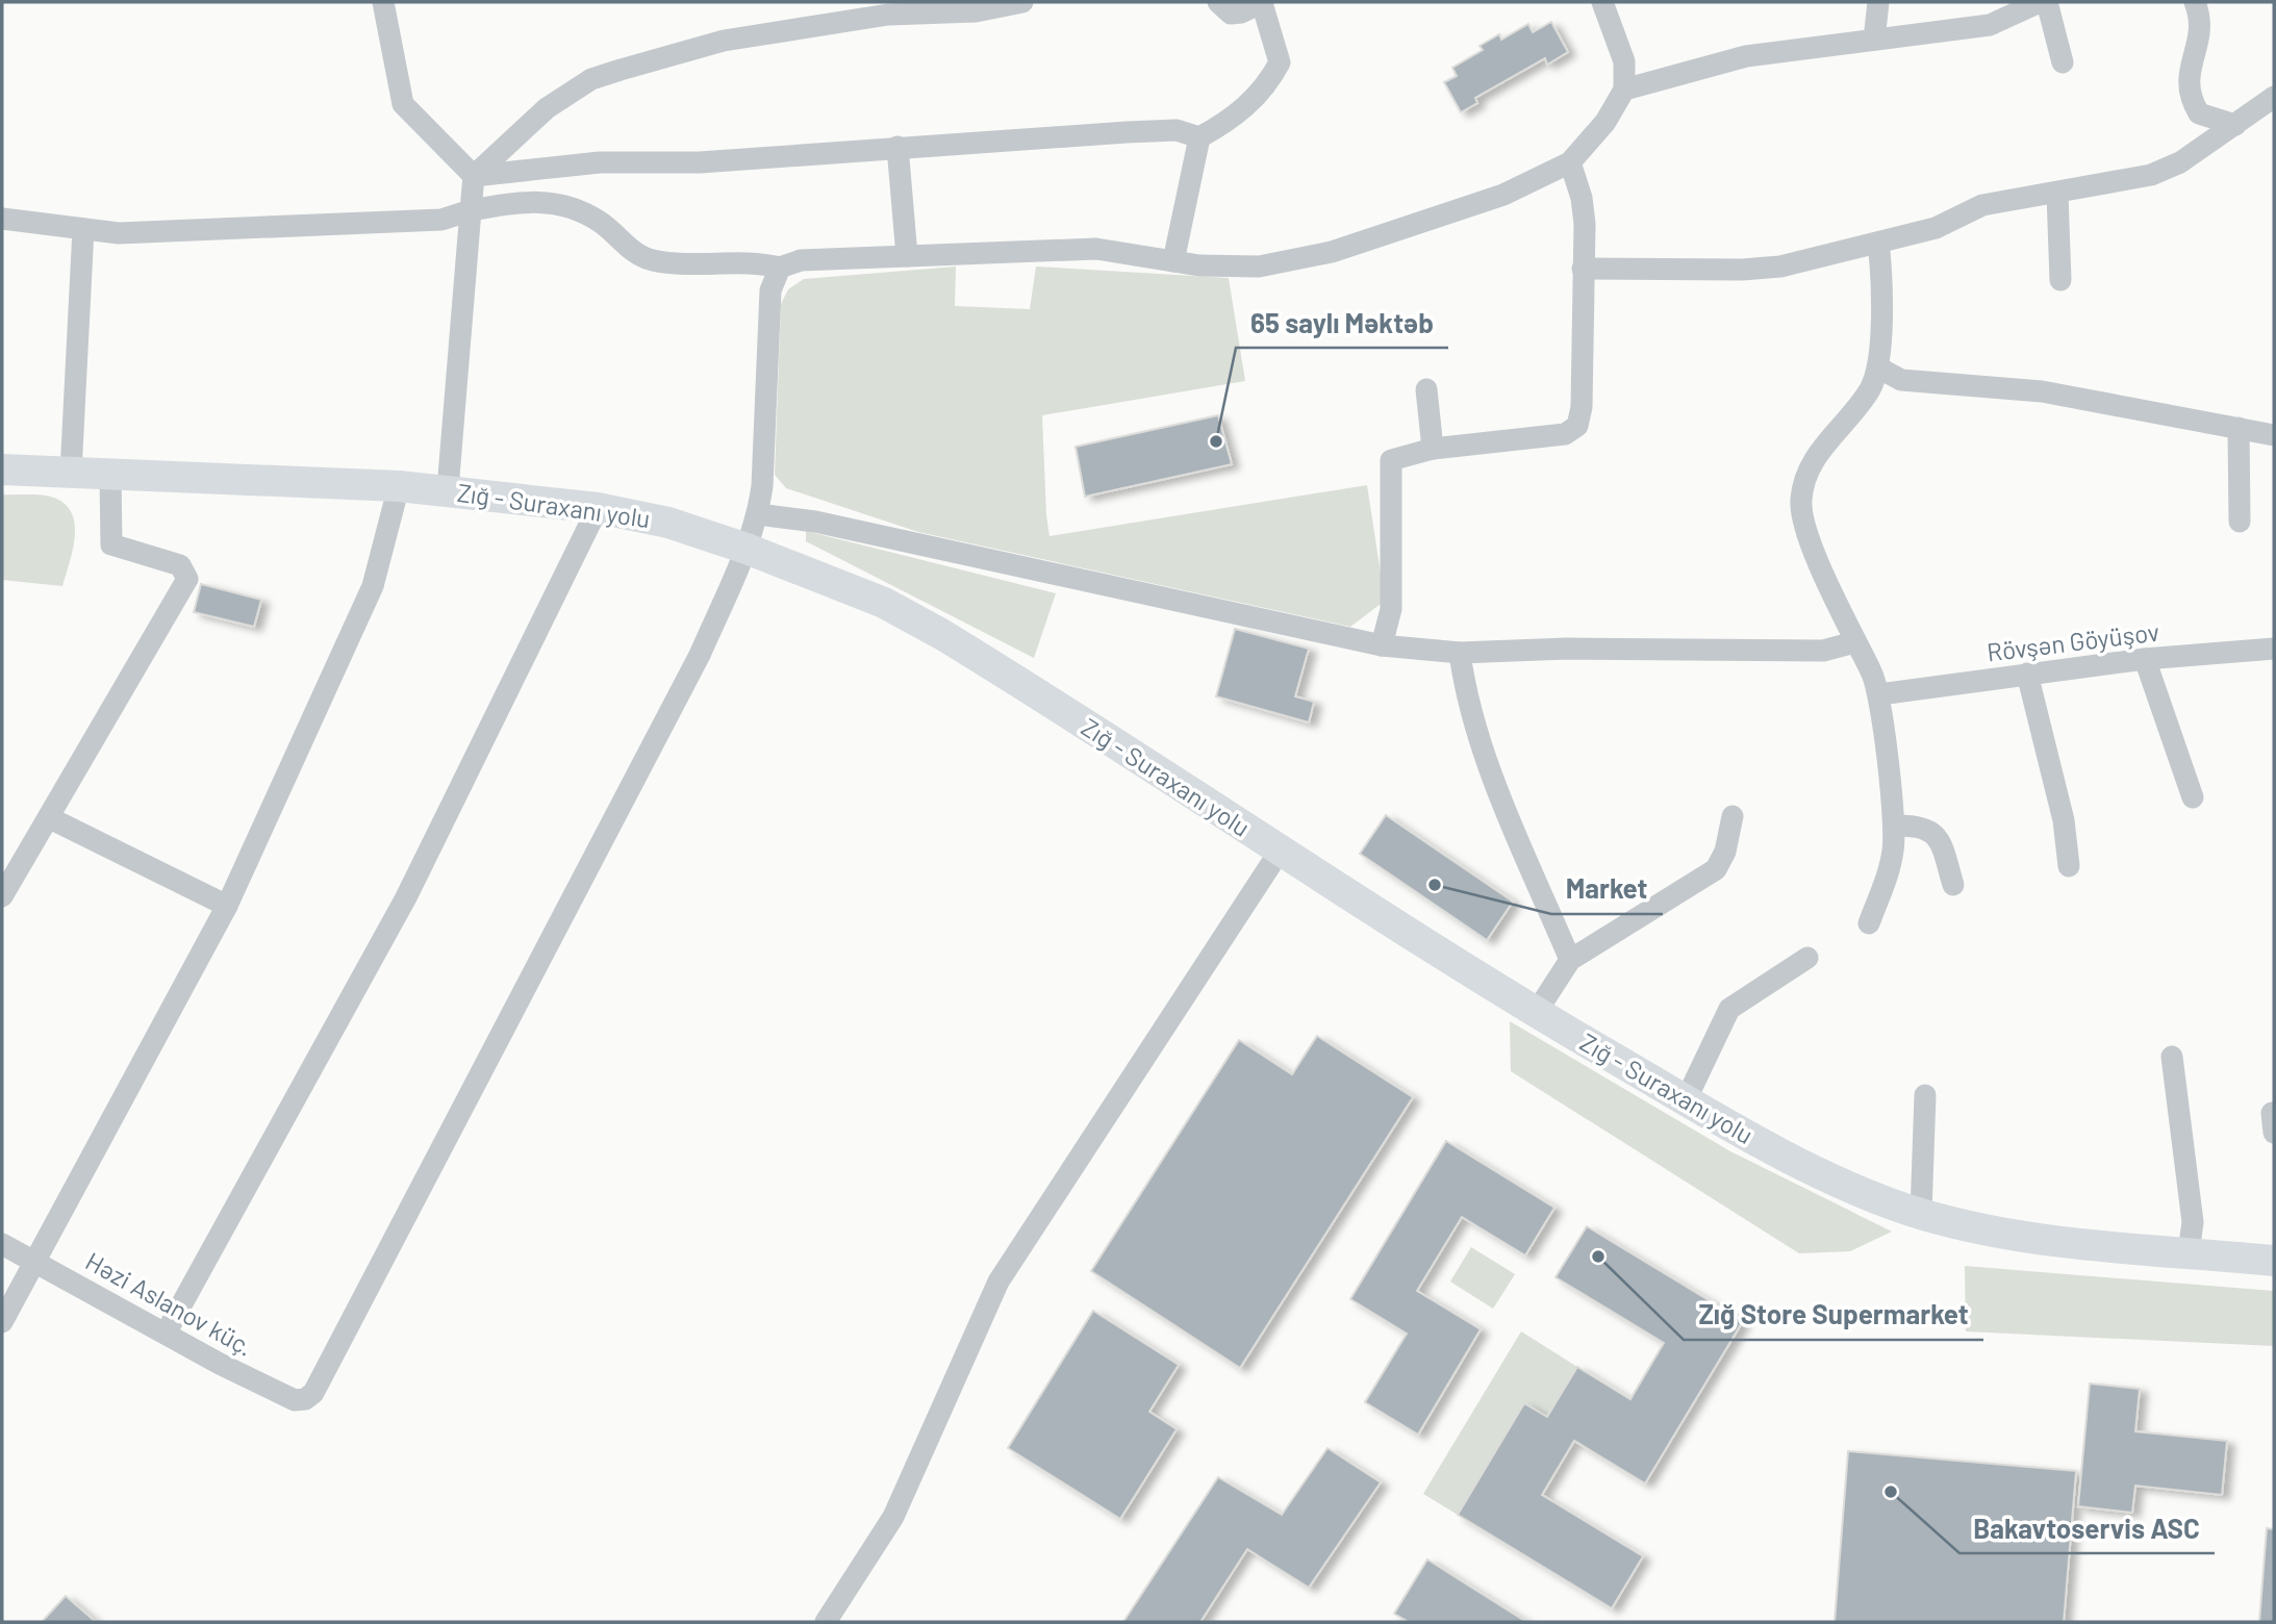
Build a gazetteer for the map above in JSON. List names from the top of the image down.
{
  "streets": {
    "main road": ["Zığ - Suraxanı yolu"],
    "street": ["Rövşən Göyüşov", "Həzi Aslanov küç."]
  },
  "crossings": [
    ["Zığ - Suraxanı yolu", "Həzi Aslanov küç."]
  ],
  "places": [
    "65 saylı Məktəb",
    "Market",
    "Zığ Store Supermarket",
    "Bakavtoservis ASC"
  ]
}
